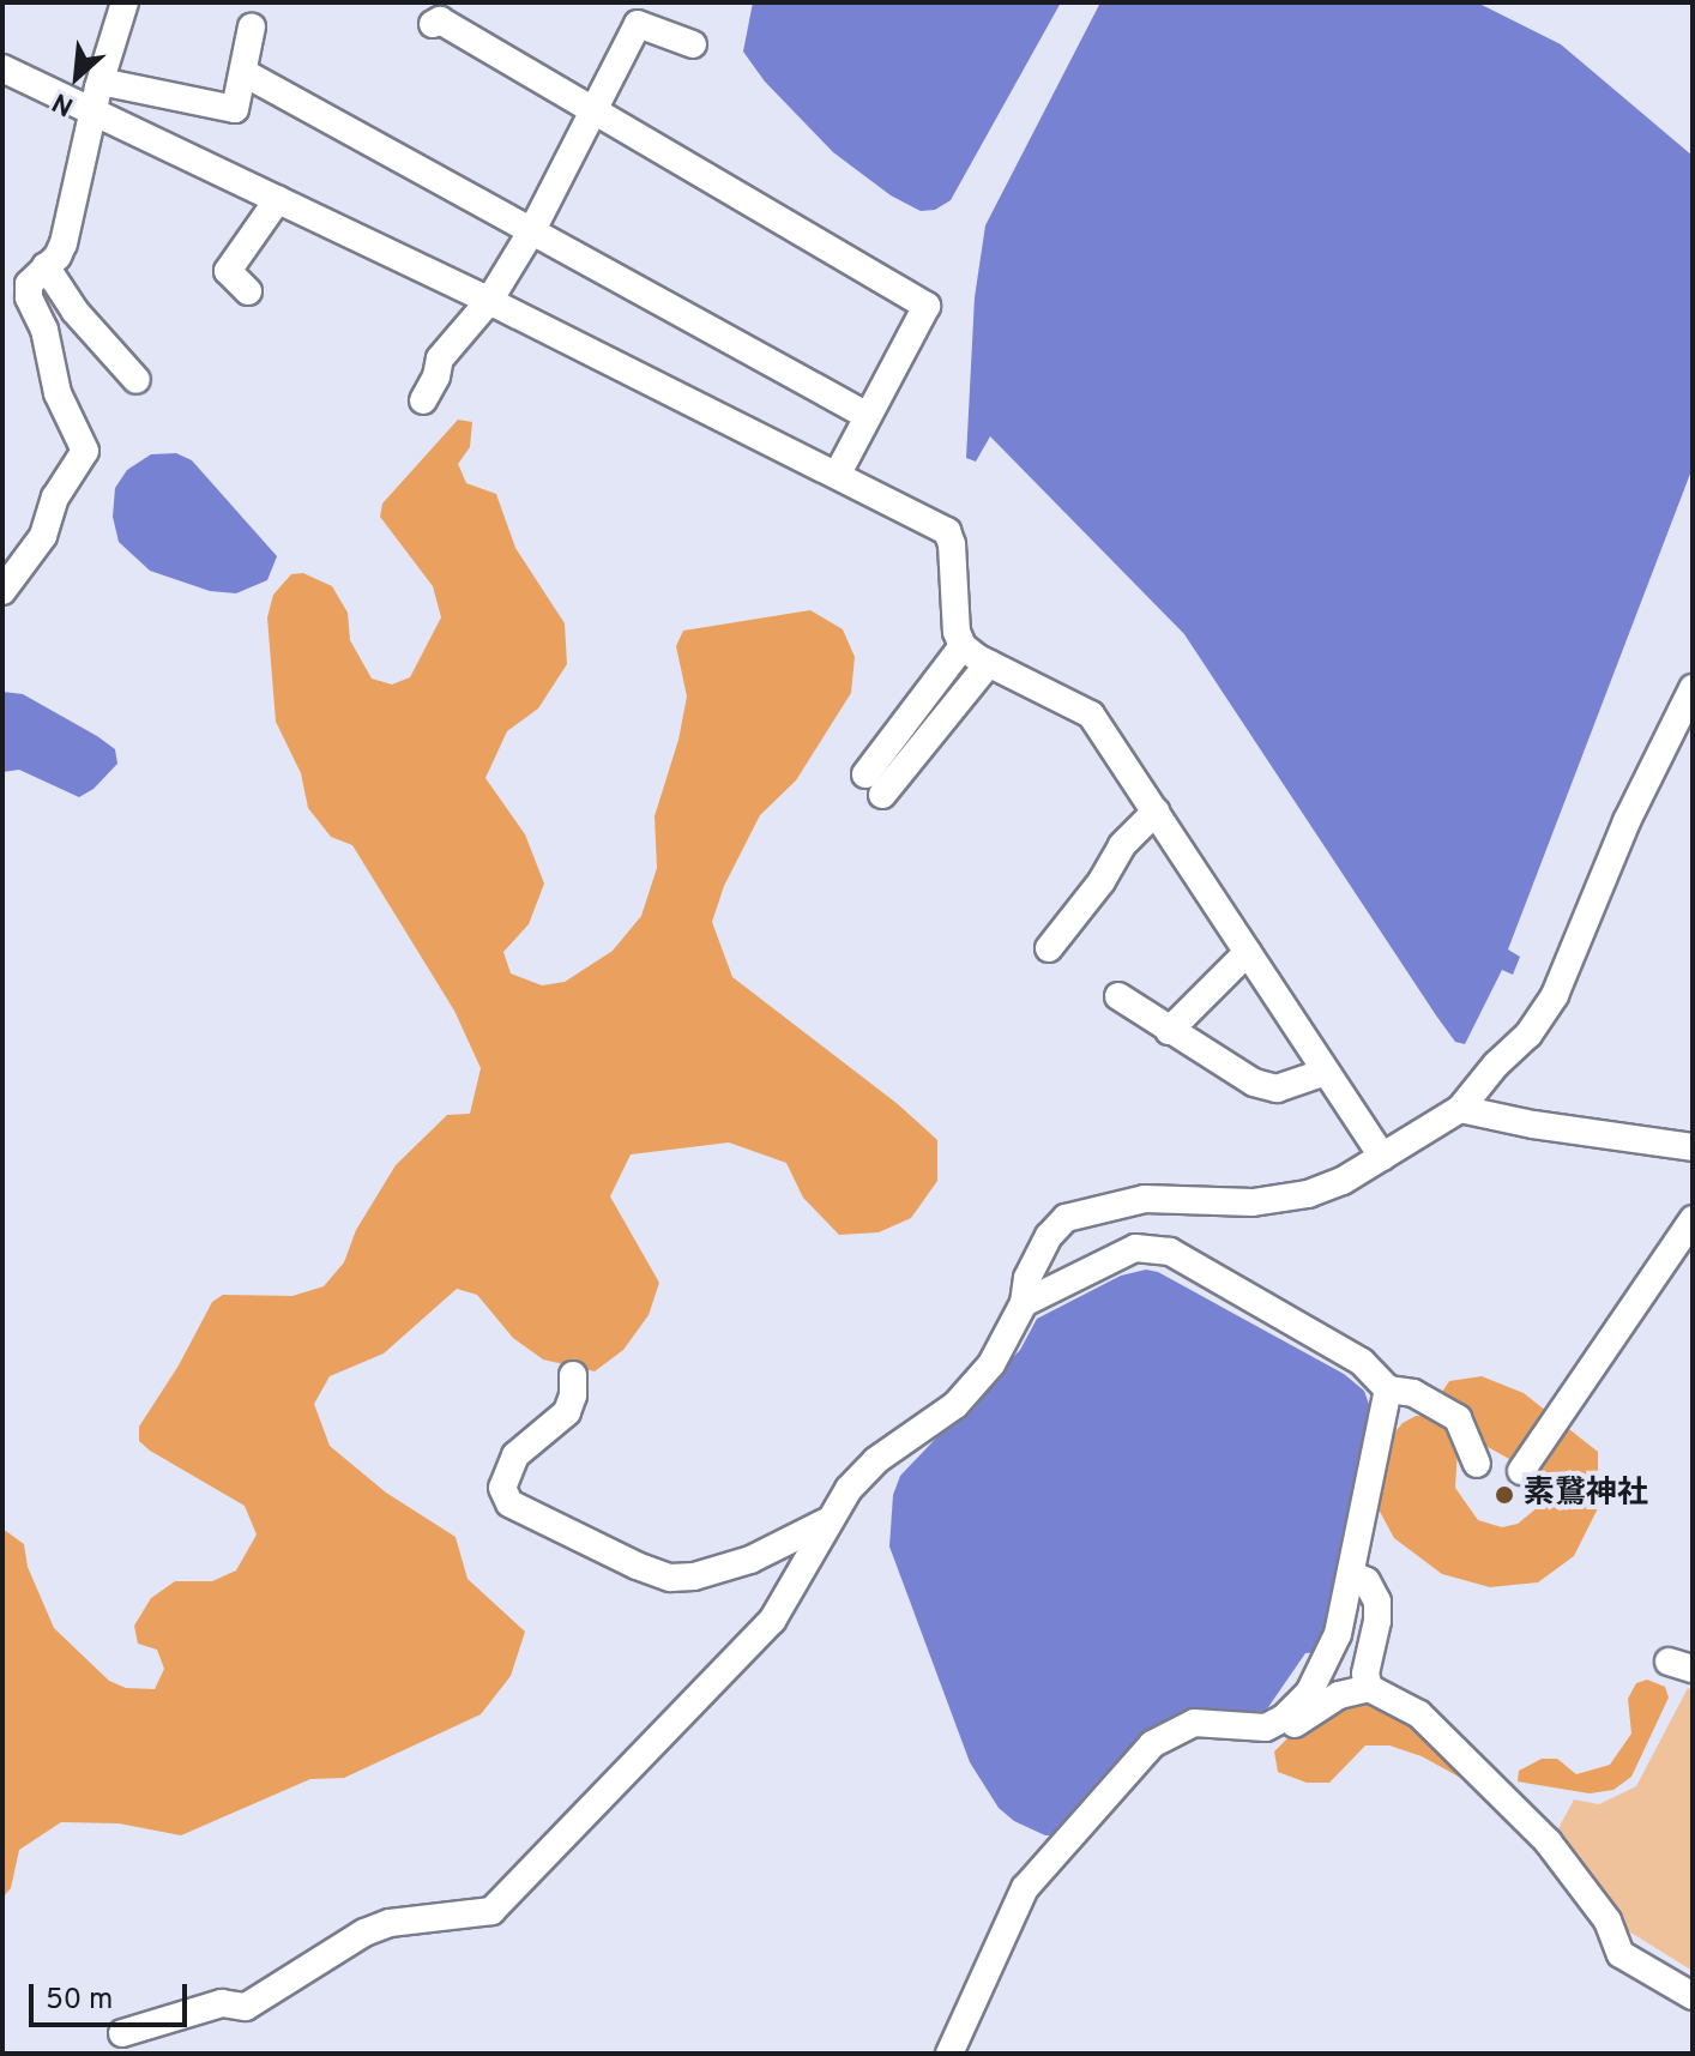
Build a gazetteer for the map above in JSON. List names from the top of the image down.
{
  "places": ["素鵞神社"],
  "scale_bar": "50 m",
  "north": "bottom left"
}
